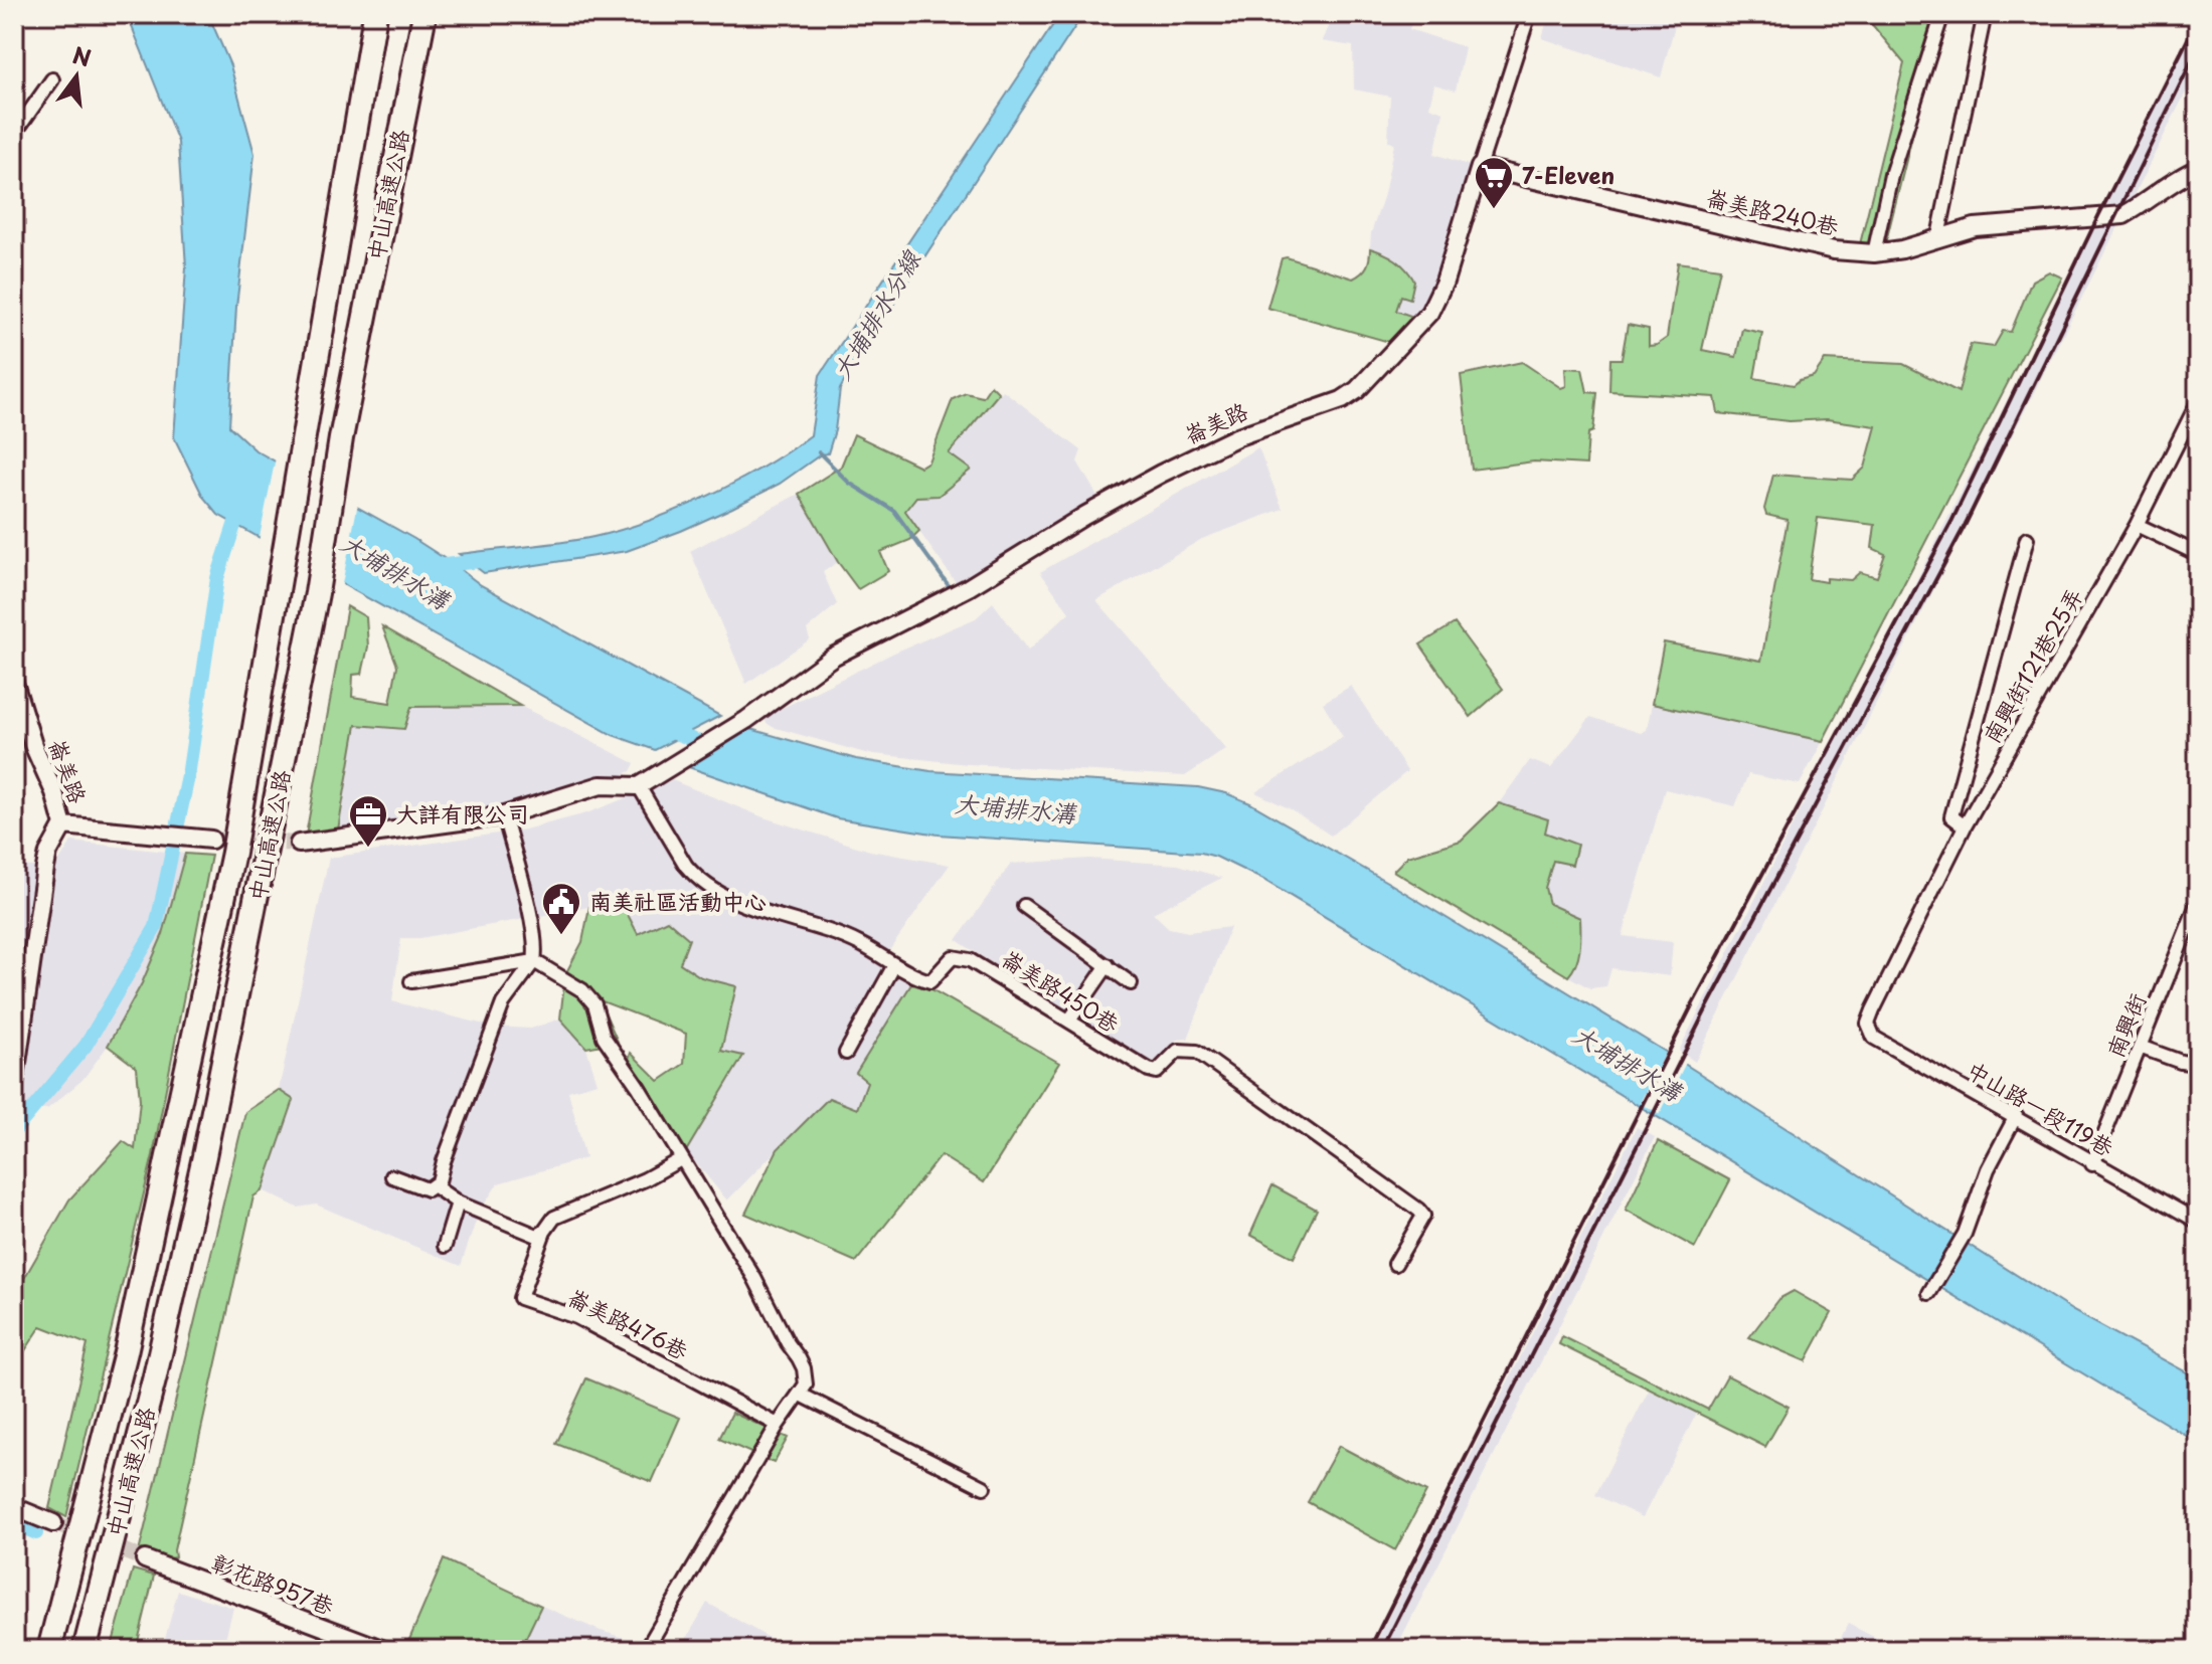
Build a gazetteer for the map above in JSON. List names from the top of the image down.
{
  "streets": {
    "highway": ["中山高速公路"],
    "street": [
      "崙美路240巷",
      "崙美路",
      "南興街121巷25弄",
      "崙美路450巷",
      "南興街",
      "中山路一段119巷",
      "崙美路476巷",
      "彰花路957巷"
    ]
  },
  "crossings": [
    ["崙美路240巷", "崙美路"],
    ["崙美路", "崙美路450巷"],
    ["南興街121巷25弄", "中山路一段119巷"],
    ["南興街", "中山路一段119巷"]
  ],
  "water": ["大埔排水分線", "大埔排水溝"],
  "places": {
    "supermarket": ["7-Eleven"],
    "office": ["大詳有限公司"],
    "public building": ["南美社區活動中心"]
  },
  "north": "top"
}
